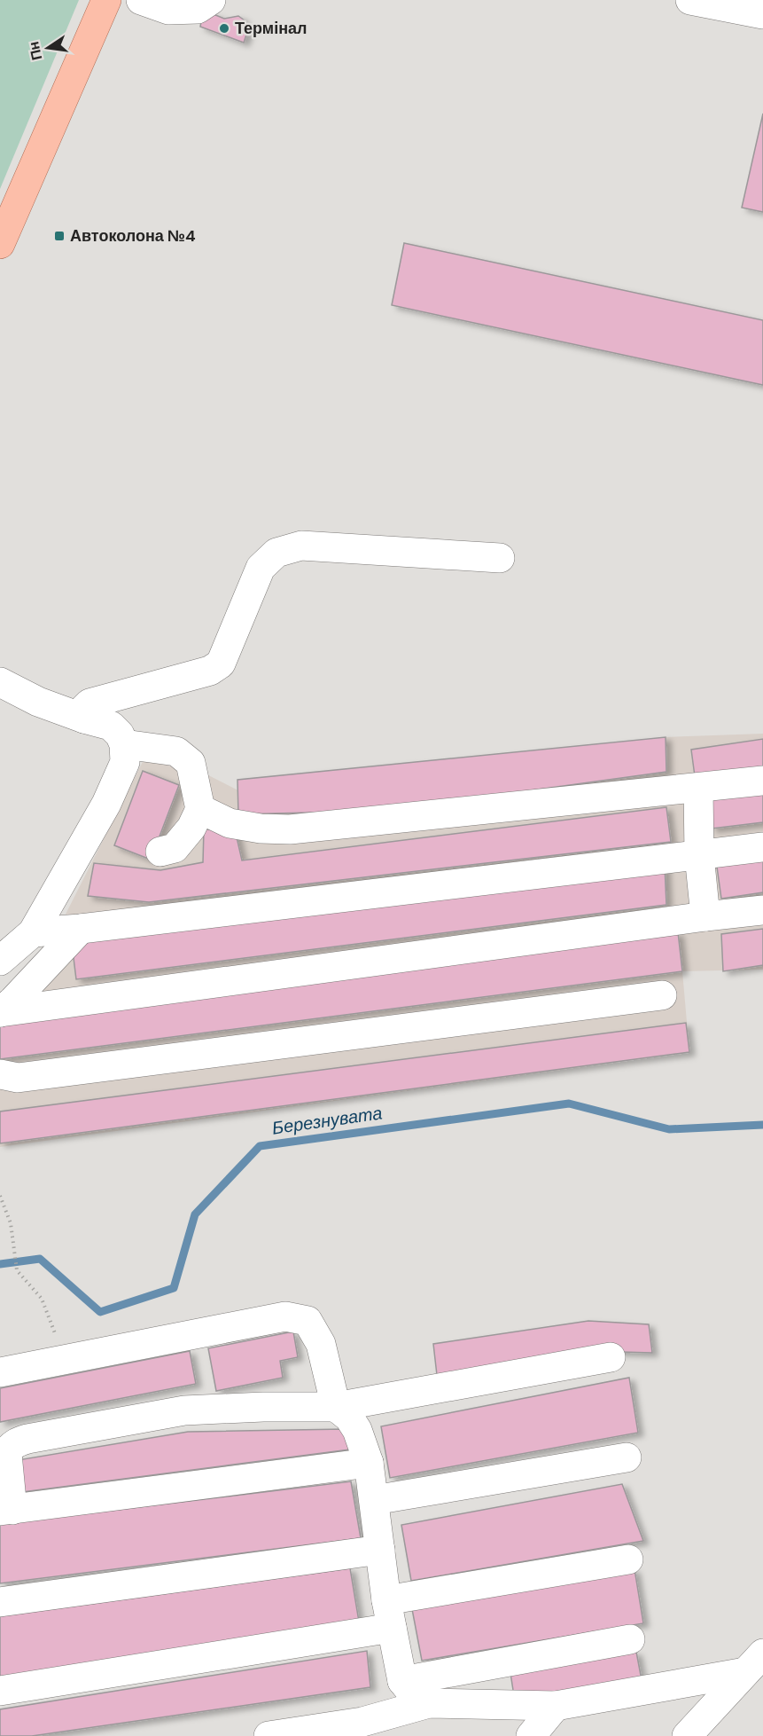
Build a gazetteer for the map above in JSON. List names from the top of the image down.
{
  "water": ["Березнувата"],
  "places": {
    "other": ["Термінал"],
    "transit": ["Автоколона №4"]
  },
  "north": "left"
}
